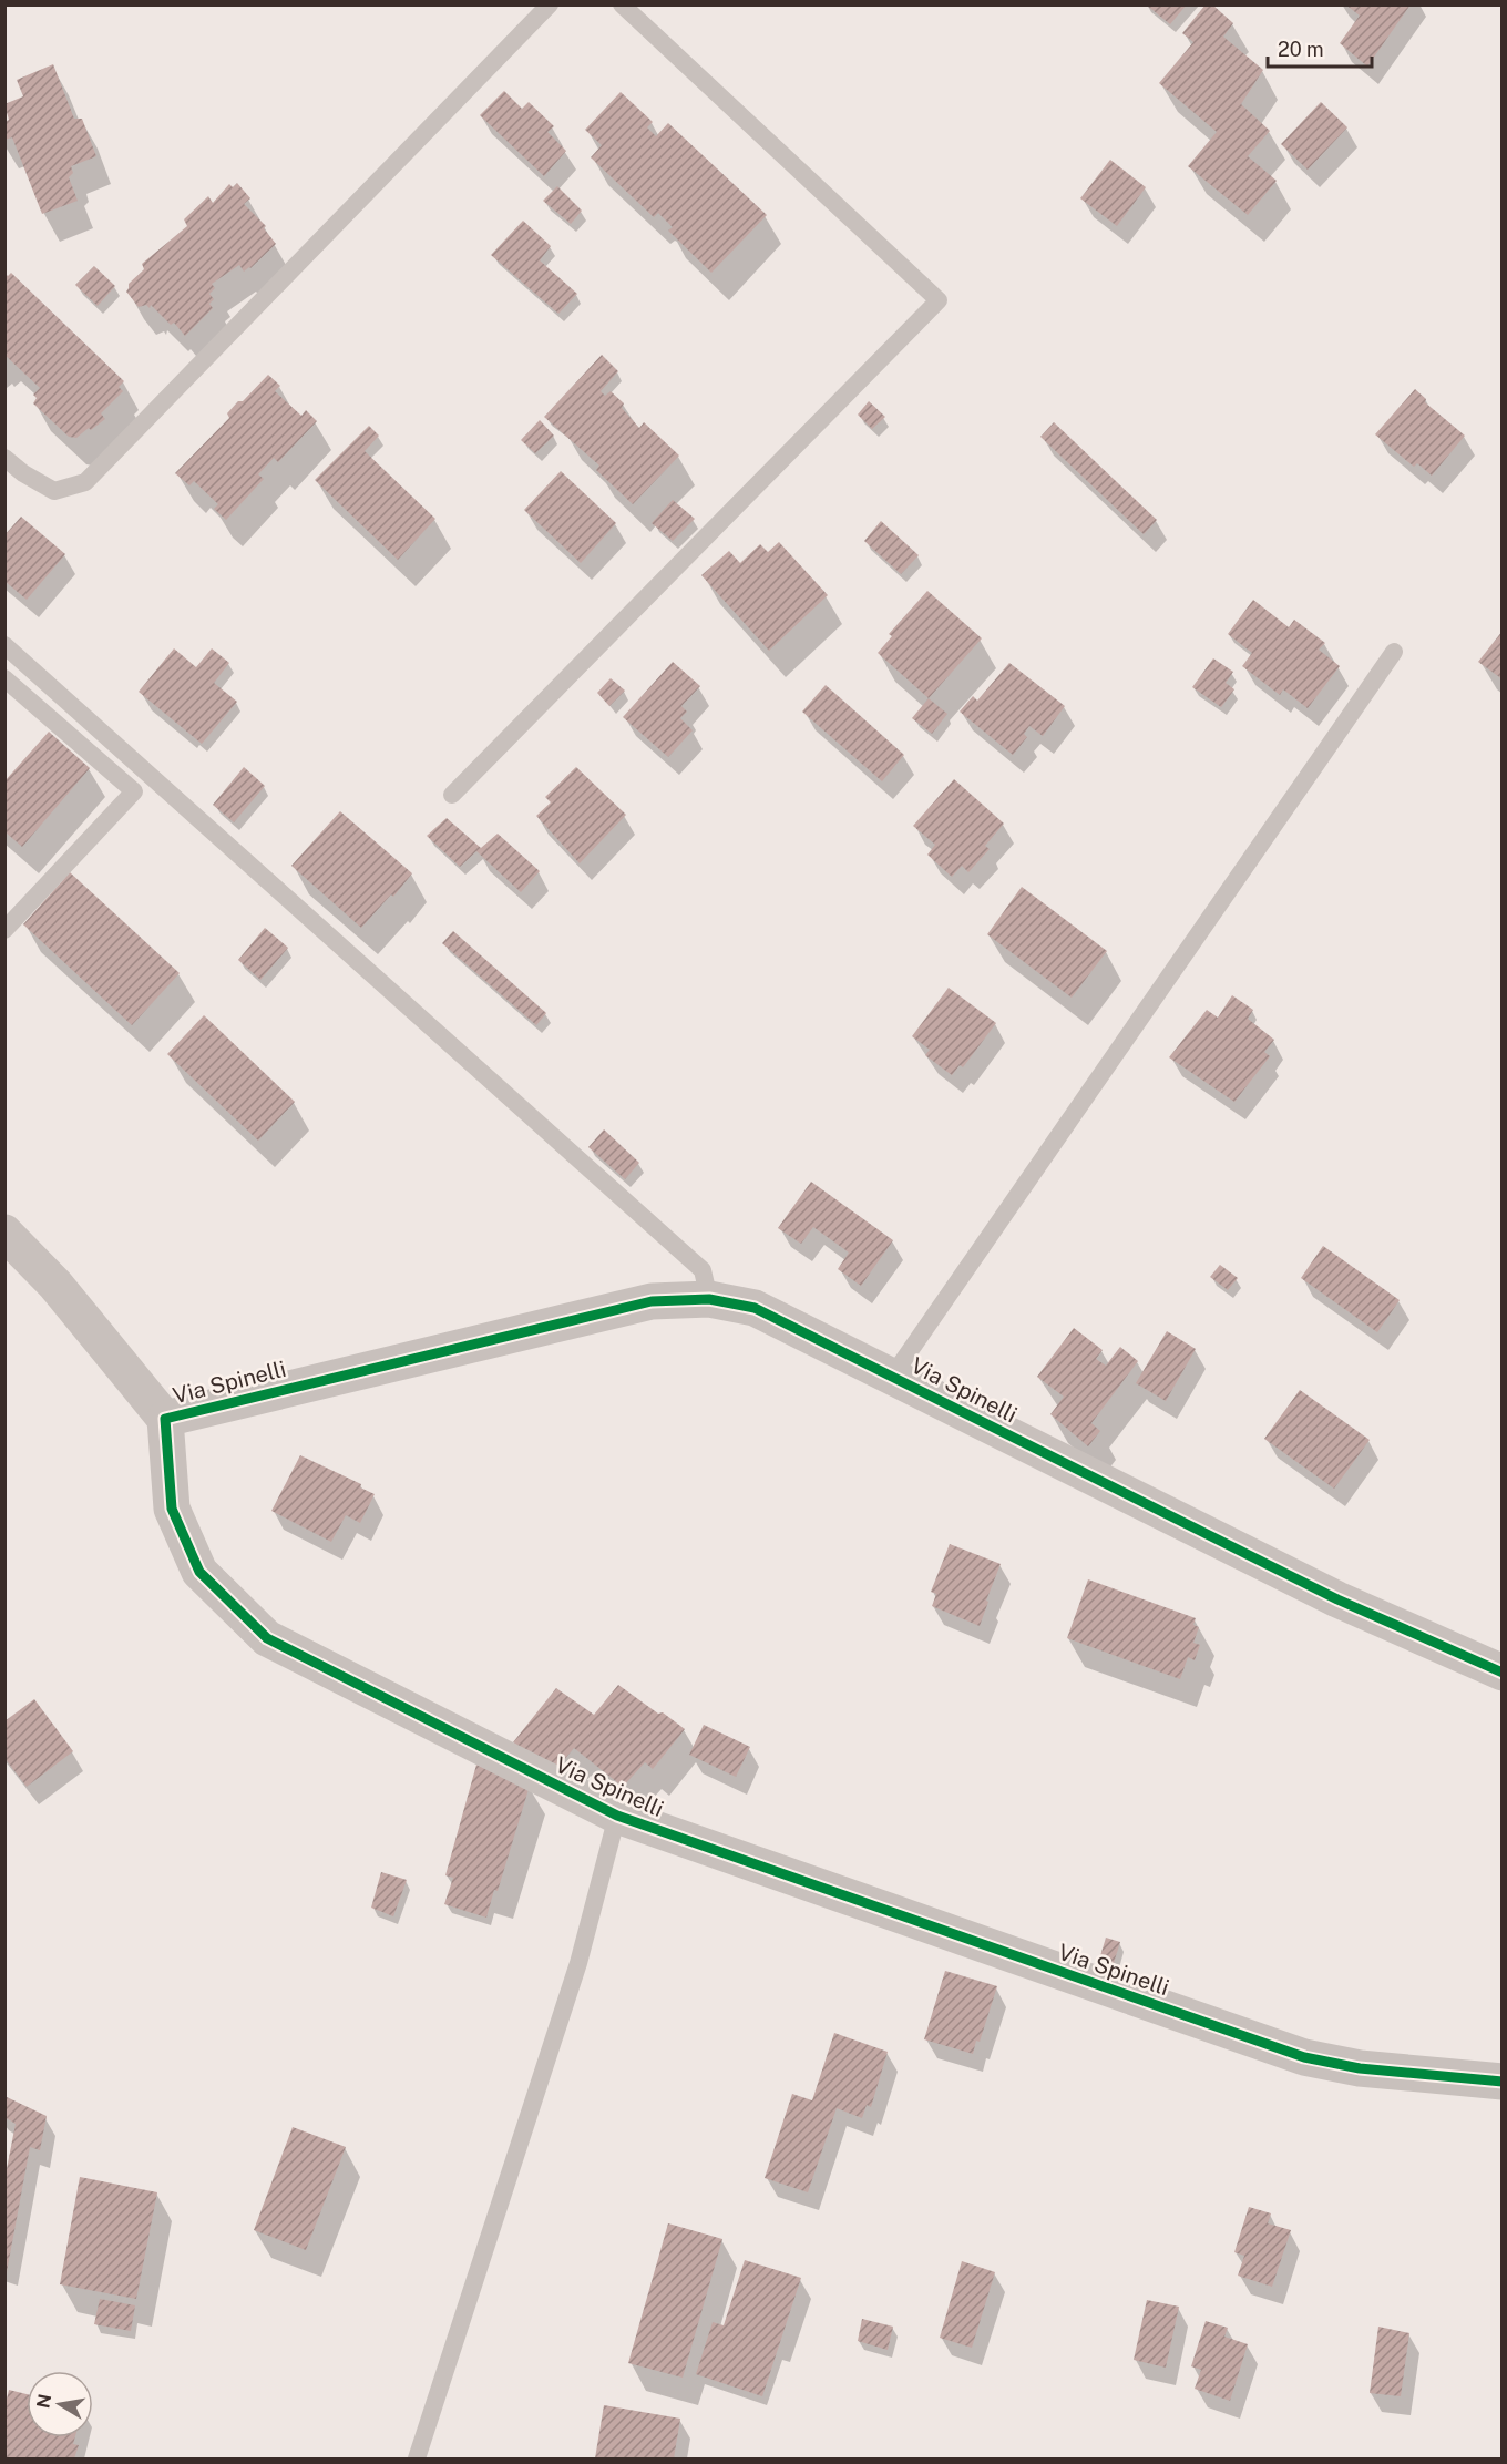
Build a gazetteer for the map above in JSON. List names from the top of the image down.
{
  "streets": {
    "street": ["Via Spinelli"]
  },
  "scale_bar": "20 m",
  "north": "left"
}
